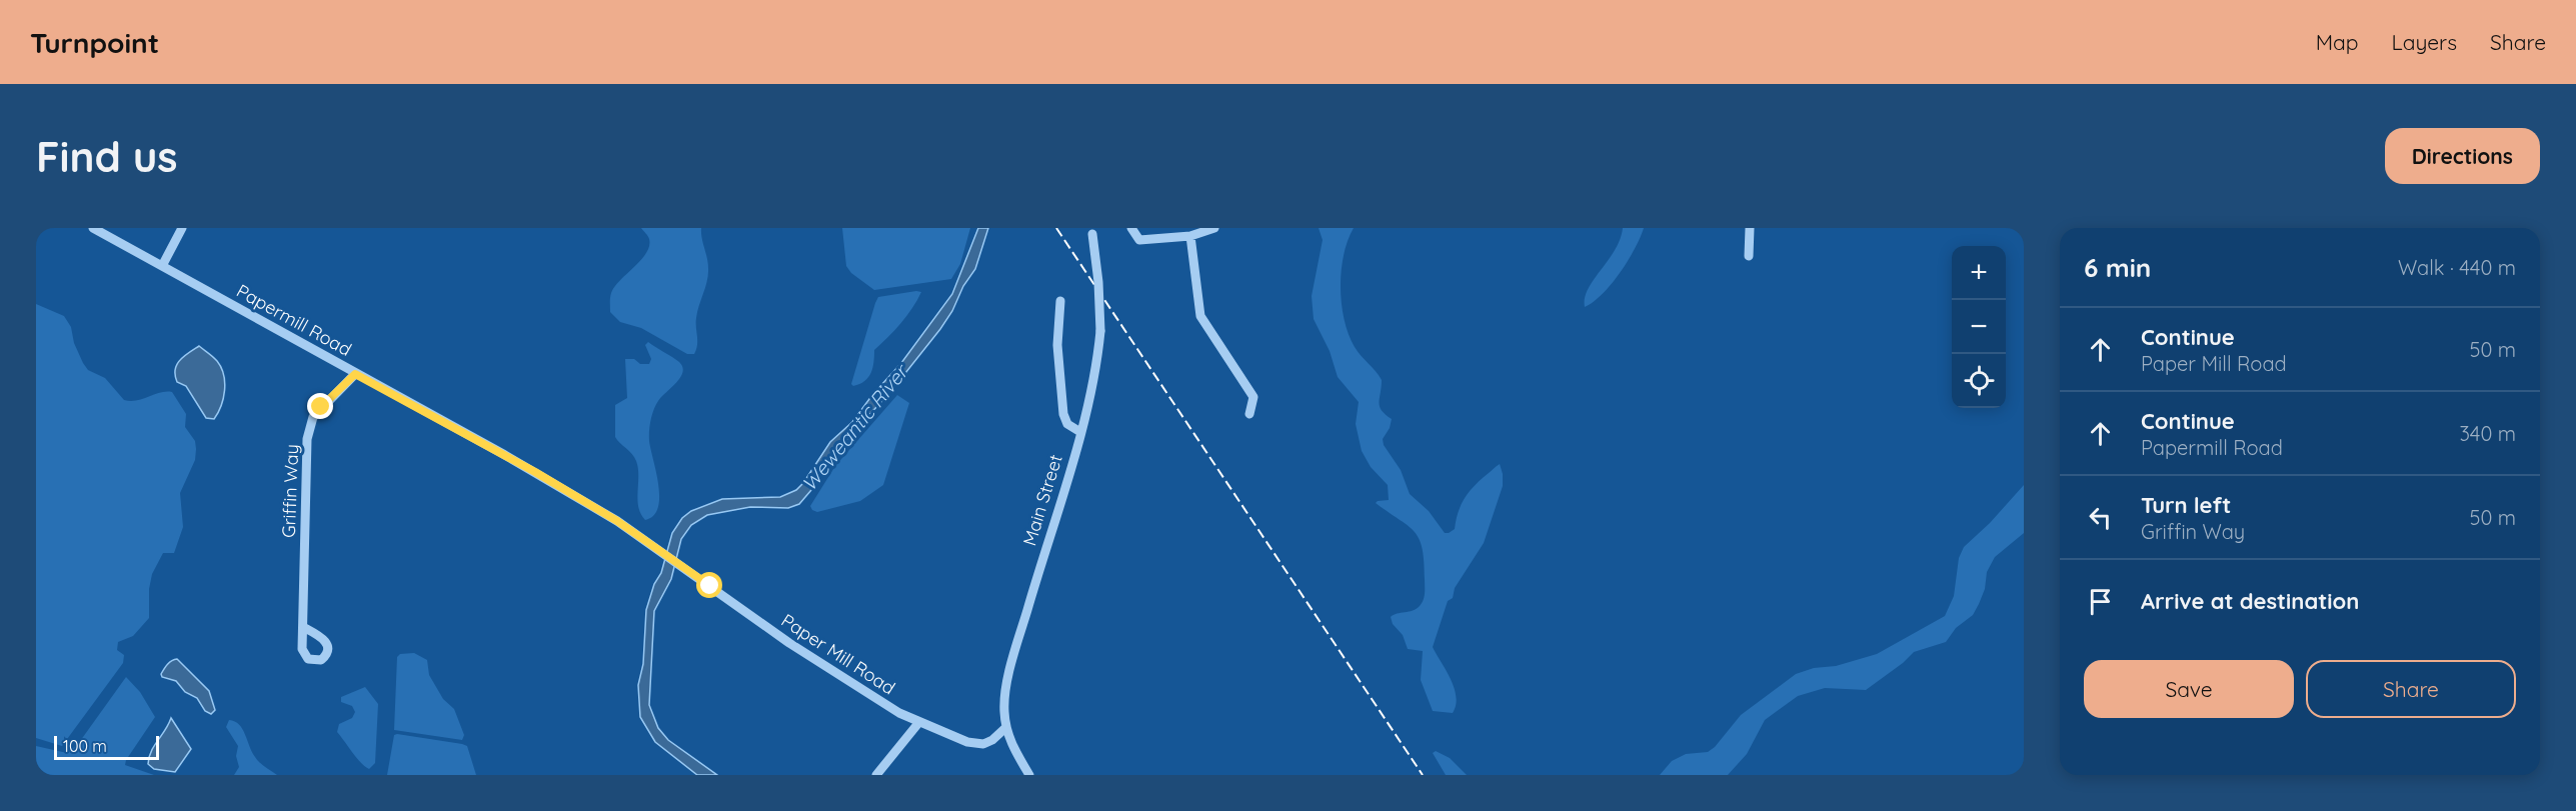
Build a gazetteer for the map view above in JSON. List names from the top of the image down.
{
  "streets": {
    "street": [
      "Papermill Road",
      "Griffin Way",
      "Main Street",
      "Paper Mill Road"
    ]
  },
  "crossings": [
    ["Papermill Road", "Griffin Way"],
    ["Papermill Road", "Paper Mill Road"],
    ["Main Street", "Paper Mill Road"]
  ],
  "water": ["Weweantic River"],
  "scale_bar": "100 m",
  "page": {
    "header": "Turnpoint",
    "nav": ["Map", "Layers", "Share"],
    "buttons": [
      "Directions",
      ["Save", "Share"]
    ],
    "title": "Find us",
    "heading": ["6 min", "Walk · 440 m"],
    "map_buttons": ["+", "−"],
    "list": [
      ["Continue", "Paper Mill Road", "50 m"],
      ["Continue", "Papermill Road", "340 m"],
      ["Turn left", "Griffin Way", "50 m"],
      "Arrive at destination"
    ],
    "scale": "100 m"
  }
}
